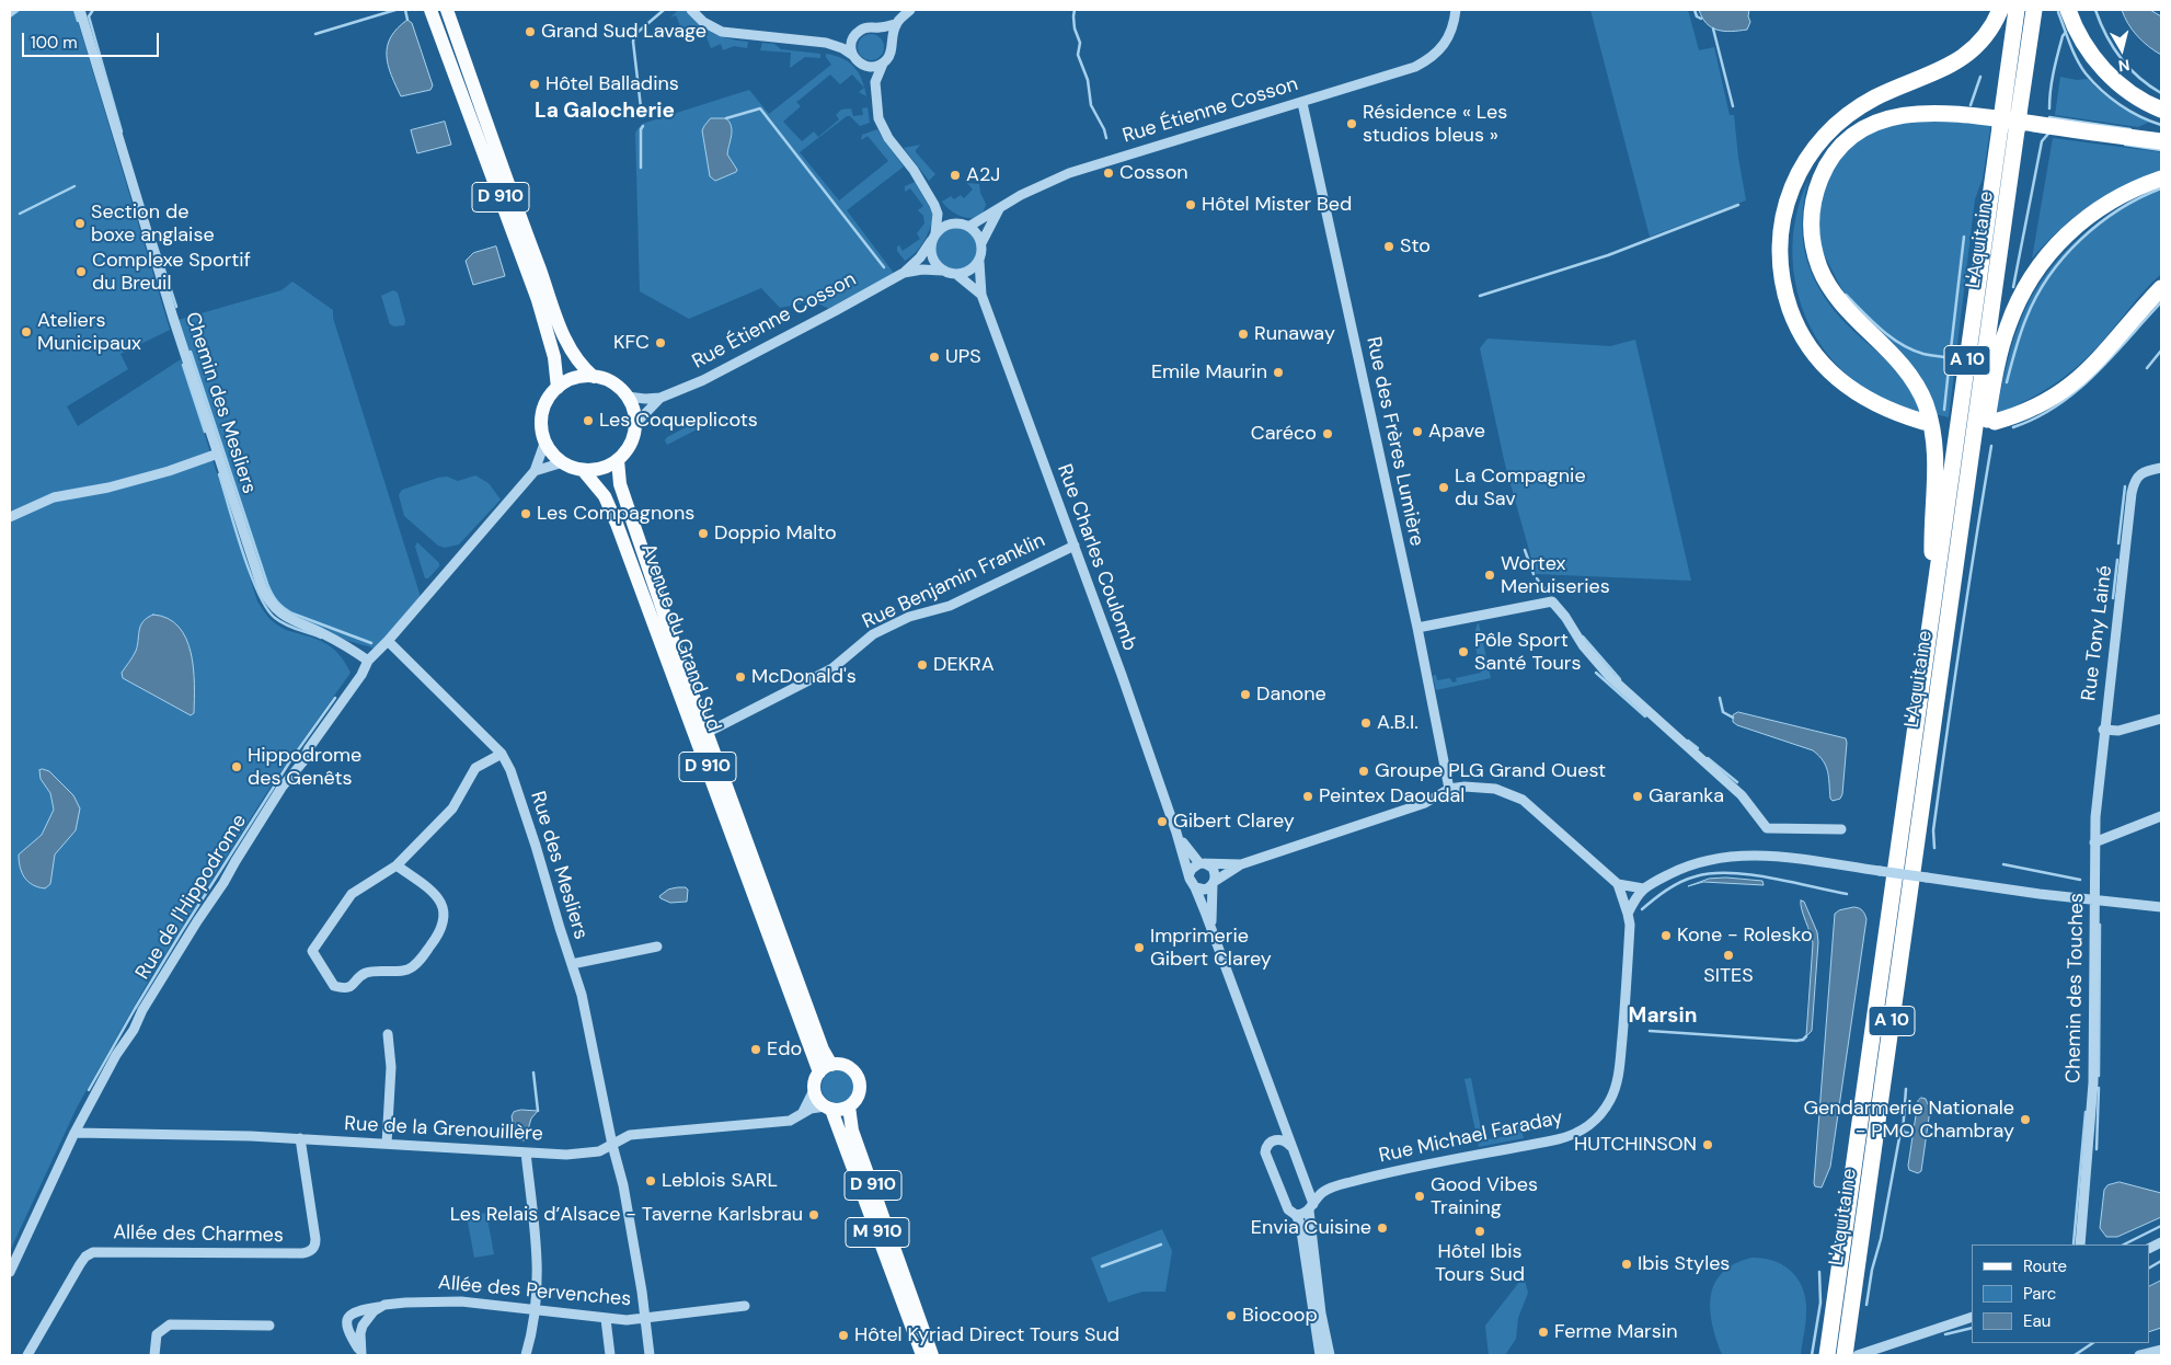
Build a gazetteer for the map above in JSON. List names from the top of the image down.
{
  "streets": {
    "highway": ["L'Aquitaine", "A 10"],
    "main road": ["D 910", "Avenue du Grand Sud", "M 910"],
    "street": [
      "Rue Étienne Cosson",
      "Chemin des Mesliers",
      "Rue des Frères Lumière",
      "Rue Charles Coulomb",
      "Rue Benjamin Franklin",
      "Rue Tony Lainé",
      "Rue des Mesliers",
      "Rue de l'Hippodrome",
      "Chemin des Touches",
      "Rue de la Grenouillère",
      "Rue Michael Faraday",
      "Allée des Charmes",
      "Allée des Pervenches"
    ]
  },
  "crossings": [
    ["Rue Étienne Cosson", "D 910"],
    ["Rue Étienne Cosson", "Rue des Frères Lumière"],
    ["Rue Étienne Cosson", "Rue Charles Coulomb"],
    ["Rue Étienne Cosson", "Avenue du Grand Sud"],
    ["Rue Étienne Cosson", "Rue de l'Hippodrome"],
    ["D 910", "Avenue du Grand Sud"],
    ["D 910", "Rue de l'Hippodrome"],
    ["D 910", "Rue de la Grenouillère"],
    ["D 910", "M 910"],
    ["Chemin des Mesliers", "Rue de l'Hippodrome"],
    ["Rue Charles Coulomb", "Rue Benjamin Franklin"],
    ["Rue Charles Coulomb", "Rue Michael Faraday"],
    ["Rue Benjamin Franklin", "Avenue du Grand Sud"],
    ["Rue Tony Lainé", "Chemin des Touches"],
    ["Avenue du Grand Sud", "Rue de l'Hippodrome"],
    ["Avenue du Grand Sud", "Rue de la Grenouillère"],
    ["Avenue du Grand Sud", "M 910"],
    ["Rue des Mesliers", "Rue de l'Hippodrome"],
    ["Rue des Mesliers", "Rue de la Grenouillère"],
    ["Rue des Mesliers", "Allée des Pervenches"],
    ["Rue de l'Hippodrome", "Rue de la Grenouillère"],
    ["Rue de la Grenouillère", "M 910"],
    ["Rue de la Grenouillère", "Allée des Charmes"]
  ],
  "districts": ["La Galocherie", "Marsin"],
  "places": [
    "Grand Sud Lavage",
    "Hôtel Balladins",
    "Résidence « Les studios bleus »",
    "Cosson",
    "A2J",
    "Hôtel Mister Bed",
    "Section de boxe anglaise",
    "Sto",
    "Complexe Sportif du Breuil",
    "Ateliers Municipaux",
    "Runaway",
    "KFC",
    "UPS",
    "Emile Maurin",
    "Les Coqueplicots",
    "Apave",
    "Caréco",
    "La Compagnie du Sav",
    "Les Compagnons",
    "Doppio Malto",
    "Wortex Menuiseries",
    "Pôle Sport Santé Tours",
    "DEKRA",
    "McDonald's",
    "Danone",
    "A.B.I.",
    "Hippodrome des Genêts",
    "Groupe PLG Grand Ouest",
    "Peintex Daoudal",
    "Garanka",
    "Gibert Clarey",
    "Kone - Rolesko",
    "Imprimerie Gibert Clarey",
    "SITES",
    "Edo",
    "Gendarmerie Nationale - PMO Chambray",
    "HUTCHINSON",
    "Leblois SARL",
    "Good Vibes Training",
    "Les Relais d’Alsace - Taverne Karlsbrau",
    "Envia Cuisine",
    "Hôtel Ibis Tours Sud",
    "Ibis Styles",
    "Biocoop",
    "Ferme Marsin",
    "Hôtel Kyriad Direct Tours Sud"
  ],
  "legend": ["Route", "Parc", "Eau"],
  "scale_bar": "100 m",
  "north": "bottom"
}
